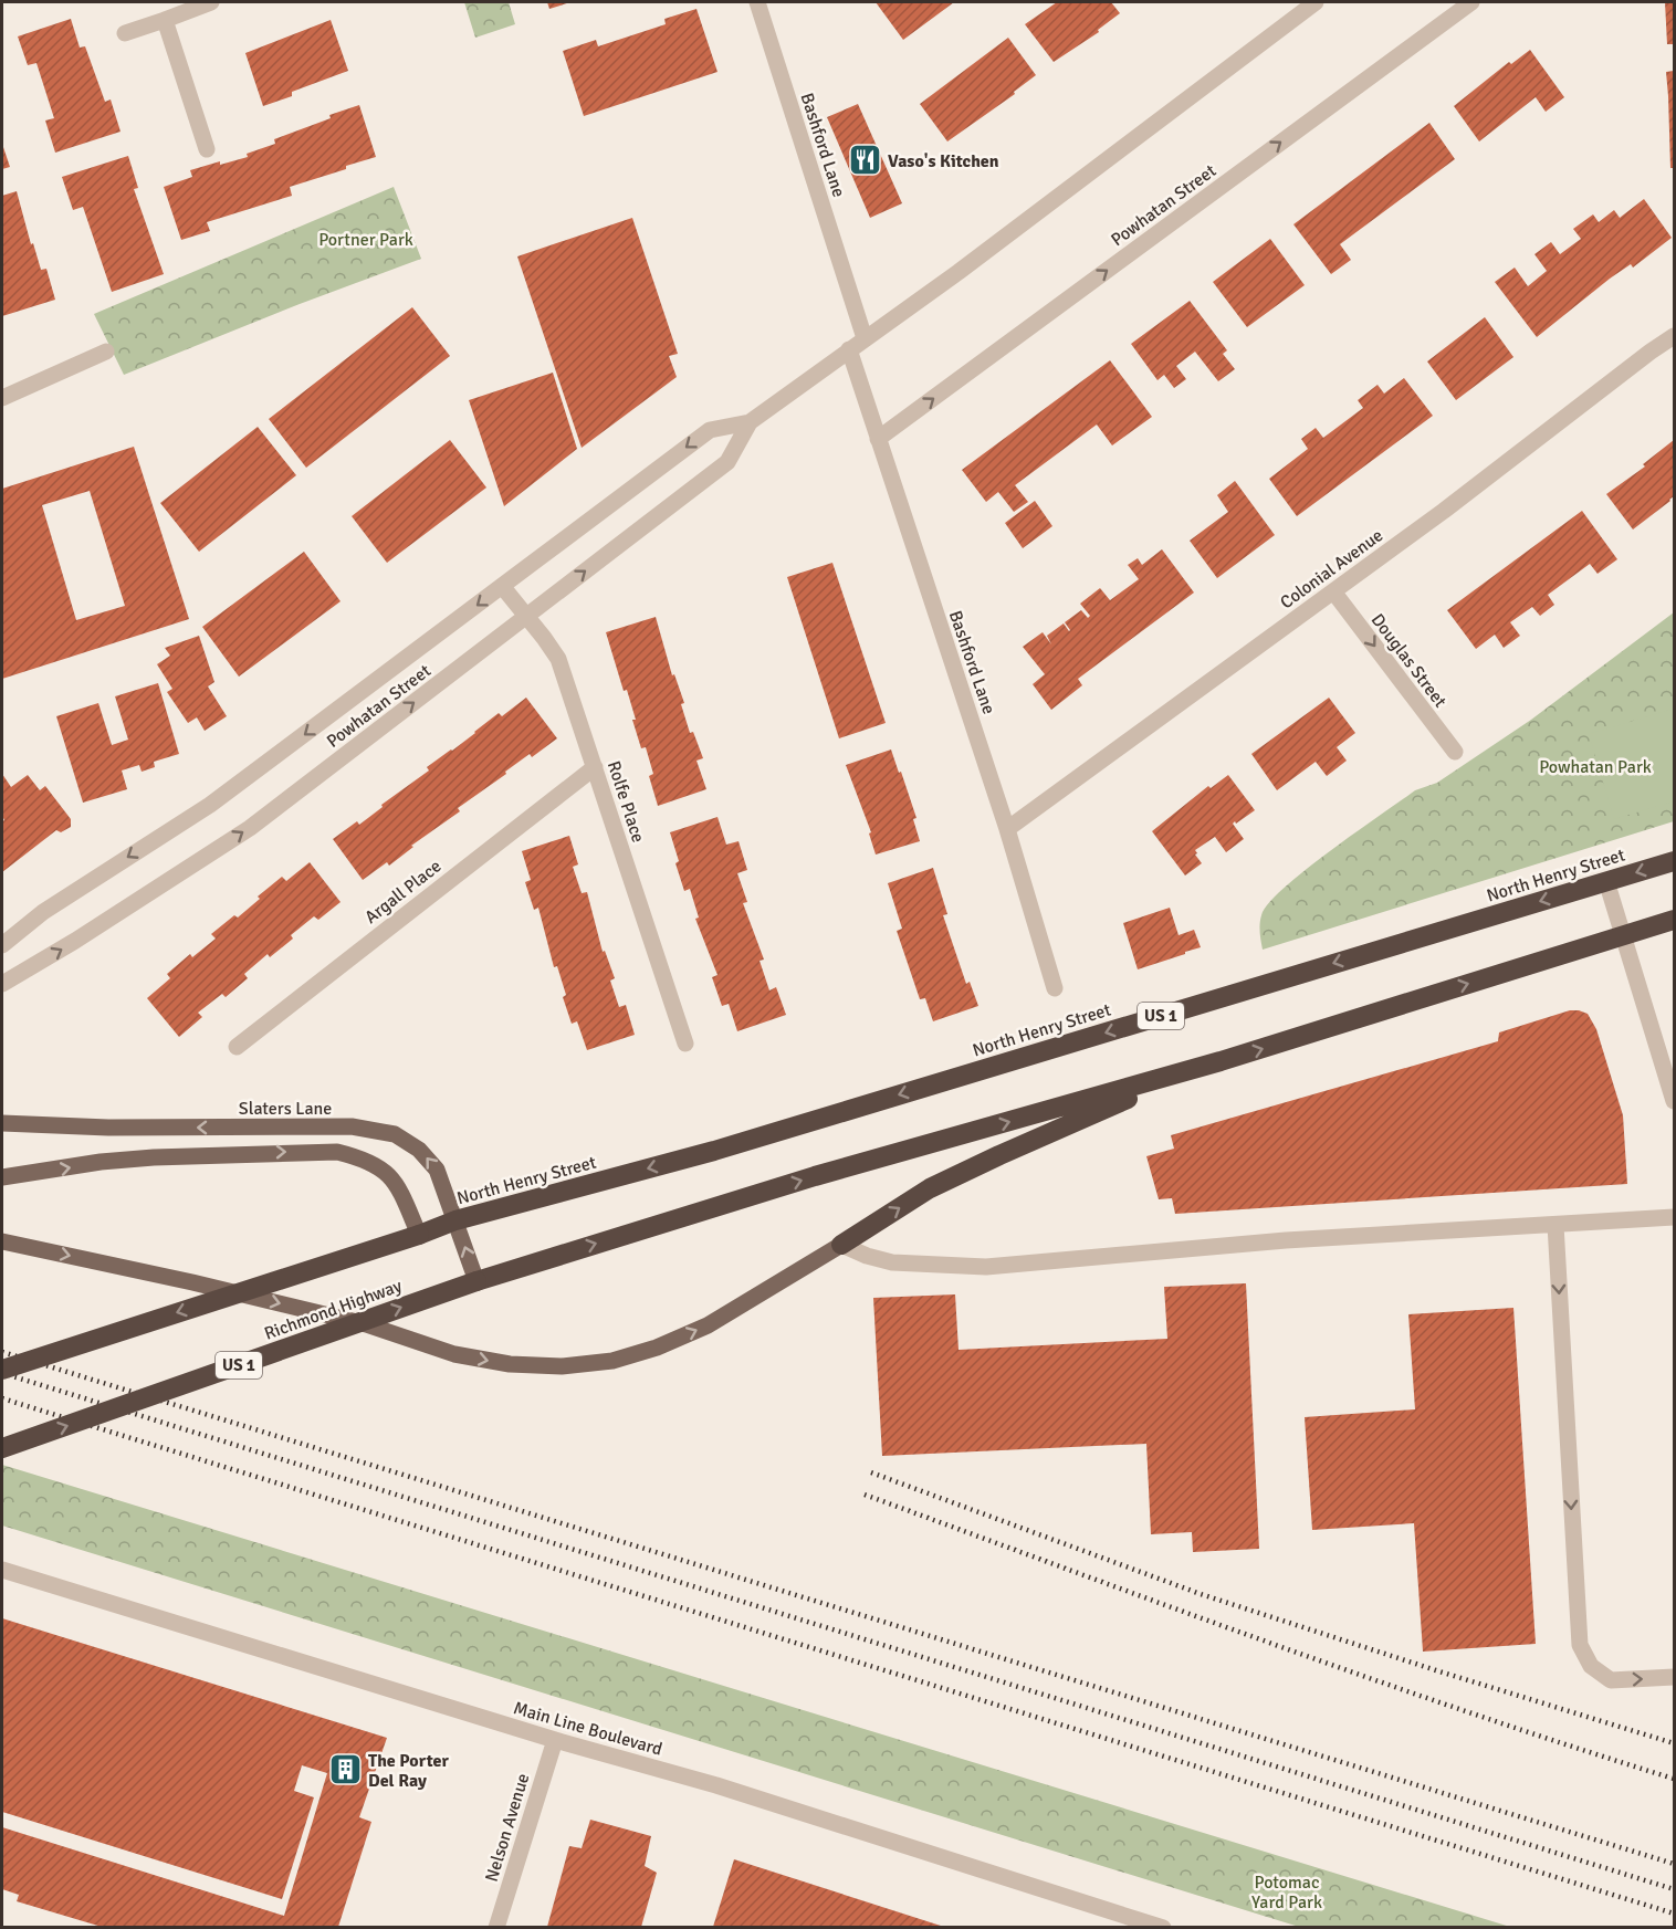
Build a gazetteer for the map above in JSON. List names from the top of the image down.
{
  "streets": {
    "highway": ["North Henry Street", "US 1", "Richmond Highway"],
    "main road": ["Slaters Lane"],
    "street": [
      "Bashford Lane",
      "Powhatan Street",
      "Colonial Avenue",
      "Douglas Street",
      "Rolfe Place",
      "Argall Place",
      "Main Line Boulevard",
      "Nelson Avenue"
    ]
  },
  "crossings": [
    ["Bashford Lane", "Powhatan Street"],
    ["Bashford Lane", "Colonial Avenue"],
    ["Powhatan Street", "Rolfe Place"],
    ["Colonial Avenue", "Douglas Street"],
    ["Rolfe Place", "Argall Place"],
    ["North Henry Street", "US 1"],
    ["North Henry Street", "Slaters Lane"],
    ["US 1", "Richmond Highway"],
    ["Slaters Lane", "Richmond Highway"],
    ["Main Line Boulevard", "Nelson Avenue"]
  ],
  "one_way": ["Douglas Street"],
  "parks": ["Portner Park", "Powhatan Park", "Potomac Yard Park"],
  "places": {
    "restaurant": ["Vaso's Kitchen"],
    "building": ["The Porter Del Ray"]
  }
}
